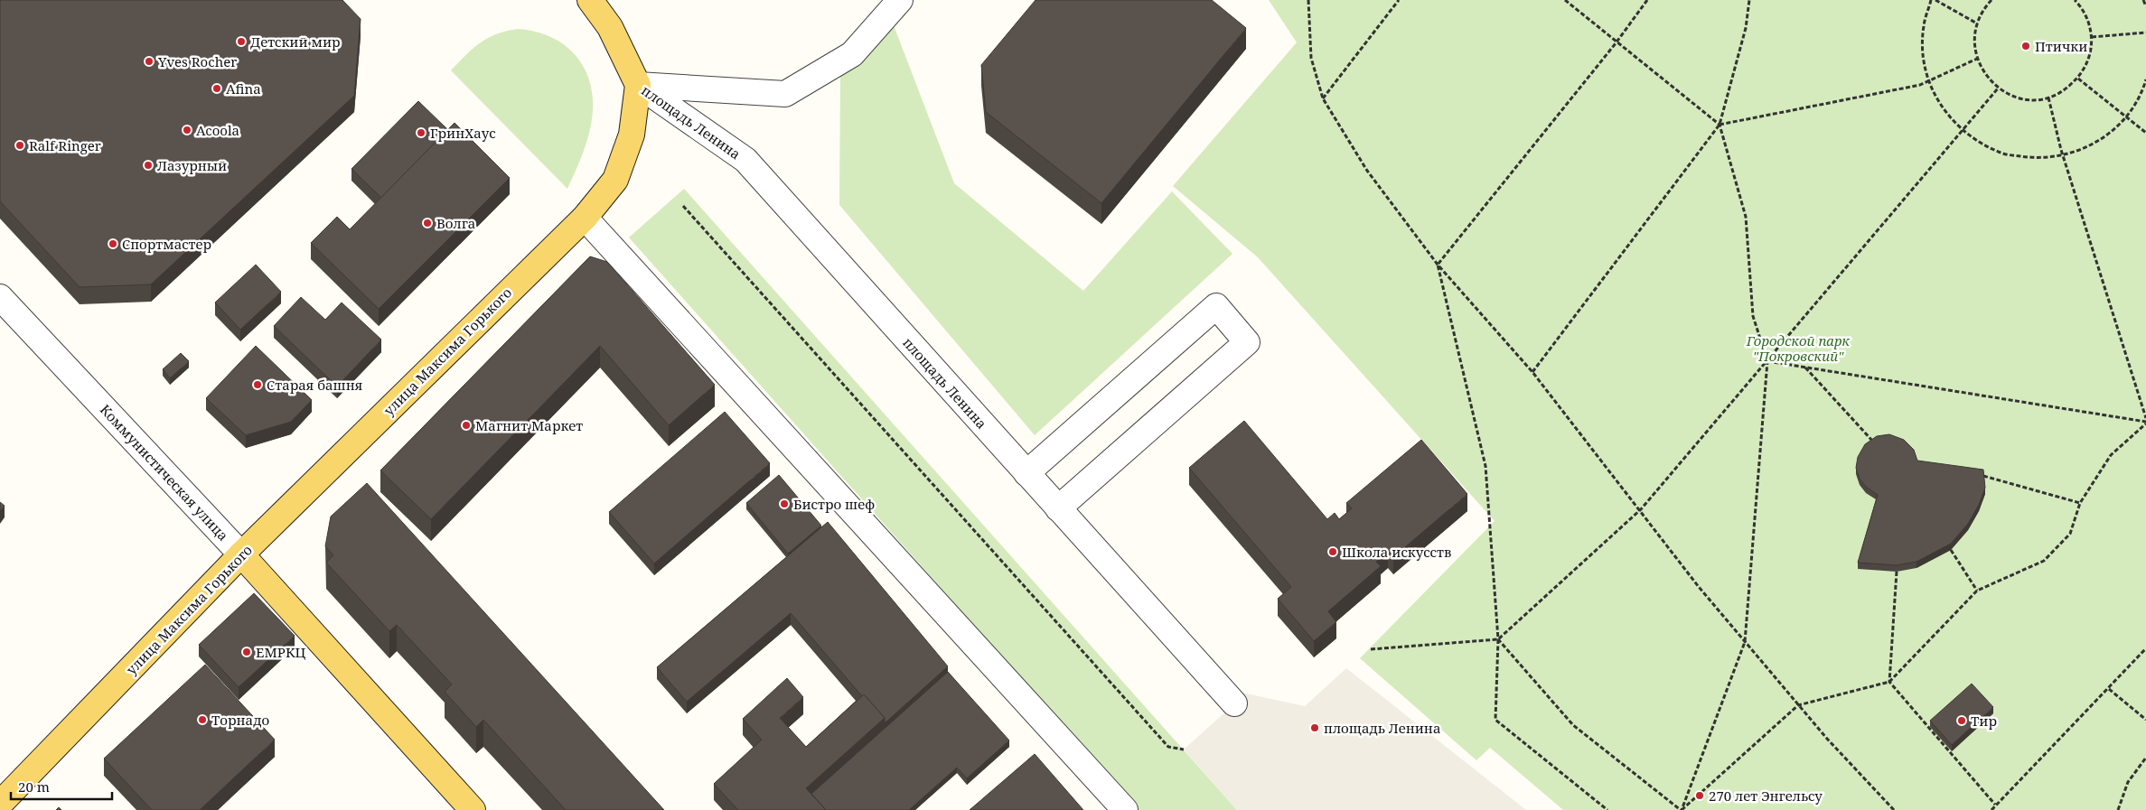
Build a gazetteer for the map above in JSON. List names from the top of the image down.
{
  "streets": {
    "main road": ["улица Максима Горького", "Коммунистическая улица"],
    "street": ["площадь Ленина"]
  },
  "crossings": [
    ["площадь Ленина", "улица Максима Горького"],
    ["улица Максима Горького", "Коммунистическая улица"]
  ],
  "parks": ["Городской парк \"Покровский\""],
  "places": [
    "Детский мир",
    "Птички",
    "Yves Rocher",
    "Afina",
    "Acoola",
    "ГринХаус",
    "Ralf Ringer",
    "Лазурный",
    "Волга",
    "Спортмастер",
    "Старая башня",
    "Магнит Маркет",
    "Бистро шеф",
    "Школа искусств",
    "ЕМРКЦ",
    "Торнадо",
    "Тир",
    "площадь Ленина",
    "270 лет Энгельсу"
  ],
  "scale_bar": "20 m"
}
